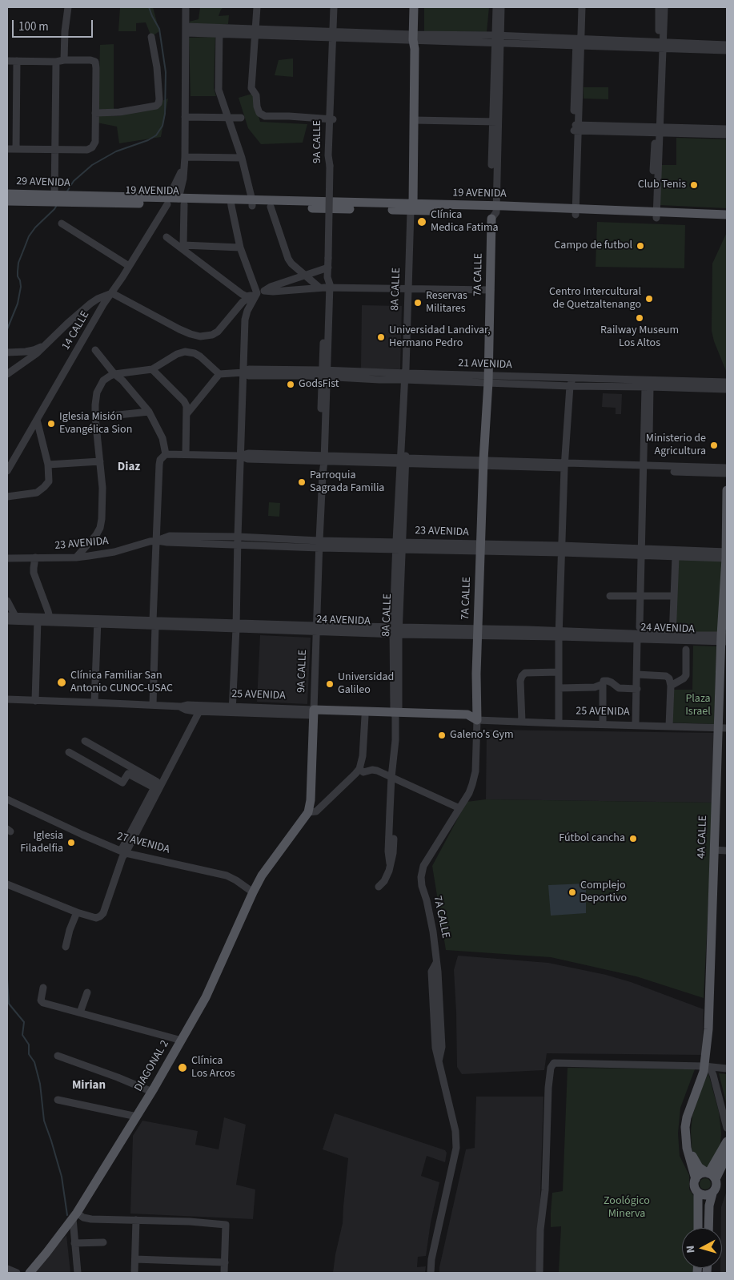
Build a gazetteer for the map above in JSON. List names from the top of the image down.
{
  "streets": {
    "main road": [
      "9A CALLE",
      "29 AVENIDA",
      "19 AVENIDA",
      "7A CALLE",
      "8A CALLE",
      "25 AVENIDA",
      "4A CALLE",
      "DIAGONAL 2"
    ],
    "street": [
      "14 CALLE",
      "21 AVENIDA",
      "23 AVENIDA",
      "24 AVENIDA",
      "27 AVENIDA"
    ]
  },
  "crossings": [
    ["9A CALLE", "21 AVENIDA"],
    ["9A CALLE", "23 AVENIDA"],
    ["9A CALLE", "24 AVENIDA"],
    ["9A CALLE", "25 AVENIDA"],
    ["9A CALLE", "DIAGONAL 2"],
    ["29 AVENIDA", "19 AVENIDA"],
    ["19 AVENIDA", "7A CALLE"],
    ["19 AVENIDA", "8A CALLE"],
    ["19 AVENIDA", "14 CALLE"],
    ["7A CALLE", "21 AVENIDA"],
    ["7A CALLE", "23 AVENIDA"],
    ["7A CALLE", "24 AVENIDA"],
    ["7A CALLE", "25 AVENIDA"],
    ["8A CALLE", "21 AVENIDA"],
    ["8A CALLE", "23 AVENIDA"],
    ["8A CALLE", "24 AVENIDA"],
    ["8A CALLE", "25 AVENIDA"],
    ["23 AVENIDA", "4A CALLE"],
    ["24 AVENIDA", "4A CALLE"],
    ["25 AVENIDA", "4A CALLE"],
    ["27 AVENIDA", "DIAGONAL 2"]
  ],
  "districts": ["Diaz", "Mirian"],
  "parks": ["Plaza Israel", "Zoológico Minerva"],
  "places": [
    "Club Tenis",
    "Clínica Medica Fatima",
    "Campo de futbol",
    "Centro Intercultural de Quetzaltenango",
    "Reservas Militares",
    "Railway Museum Los Altos",
    "Universidad Landivar, Hermano Pedro",
    "GodsFist",
    "Iglesia Misión Evangélica Sion",
    "Ministerio de Agricultura",
    "Parroquia Sagrada Familia",
    "Clínica Familiar San Antonio CUNOC-USAC",
    "Universidad Galileo",
    "Galeno's Gym",
    "Fútbol cancha",
    "Iglesia Filadelfia",
    "Complejo Deportivo",
    "Clínica Los Arcos"
  ],
  "scale_bar": "100 m",
  "north": "left"
}
